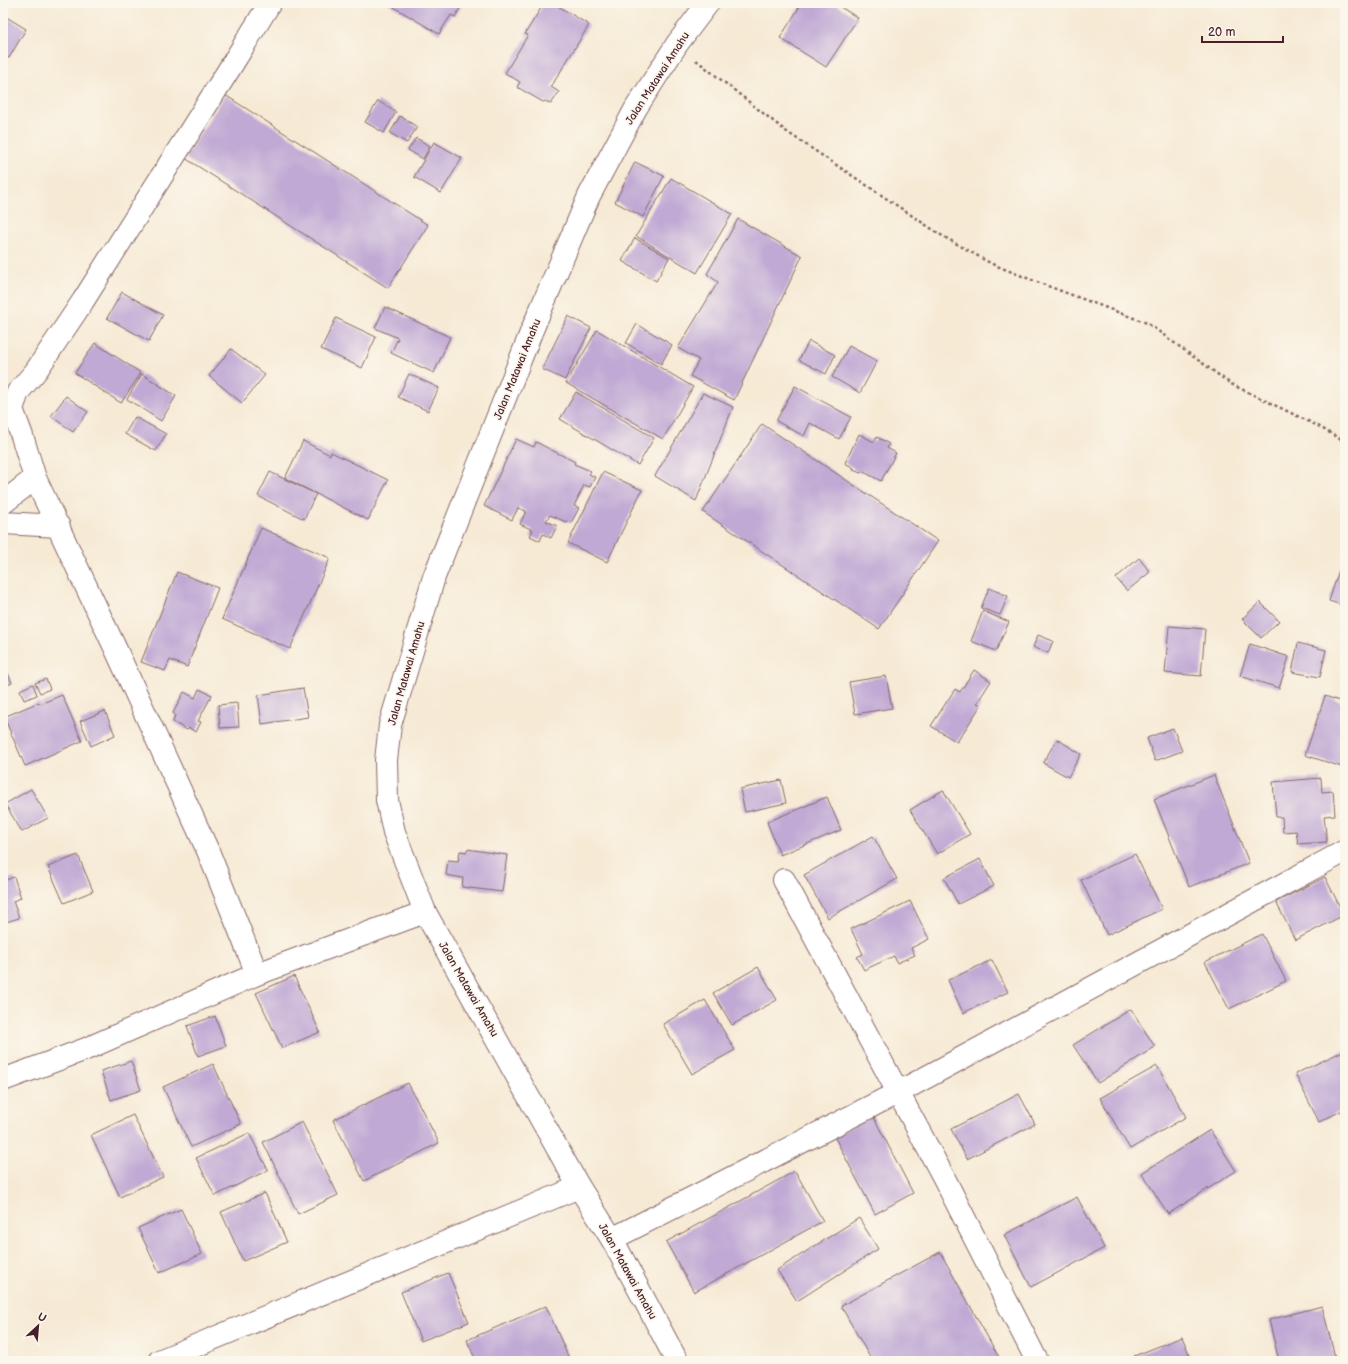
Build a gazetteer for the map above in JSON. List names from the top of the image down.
{
  "streets": {
    "main road": ["Jalan Matawai Amahu"]
  },
  "scale_bar": "20 m",
  "north": "top right"
}
